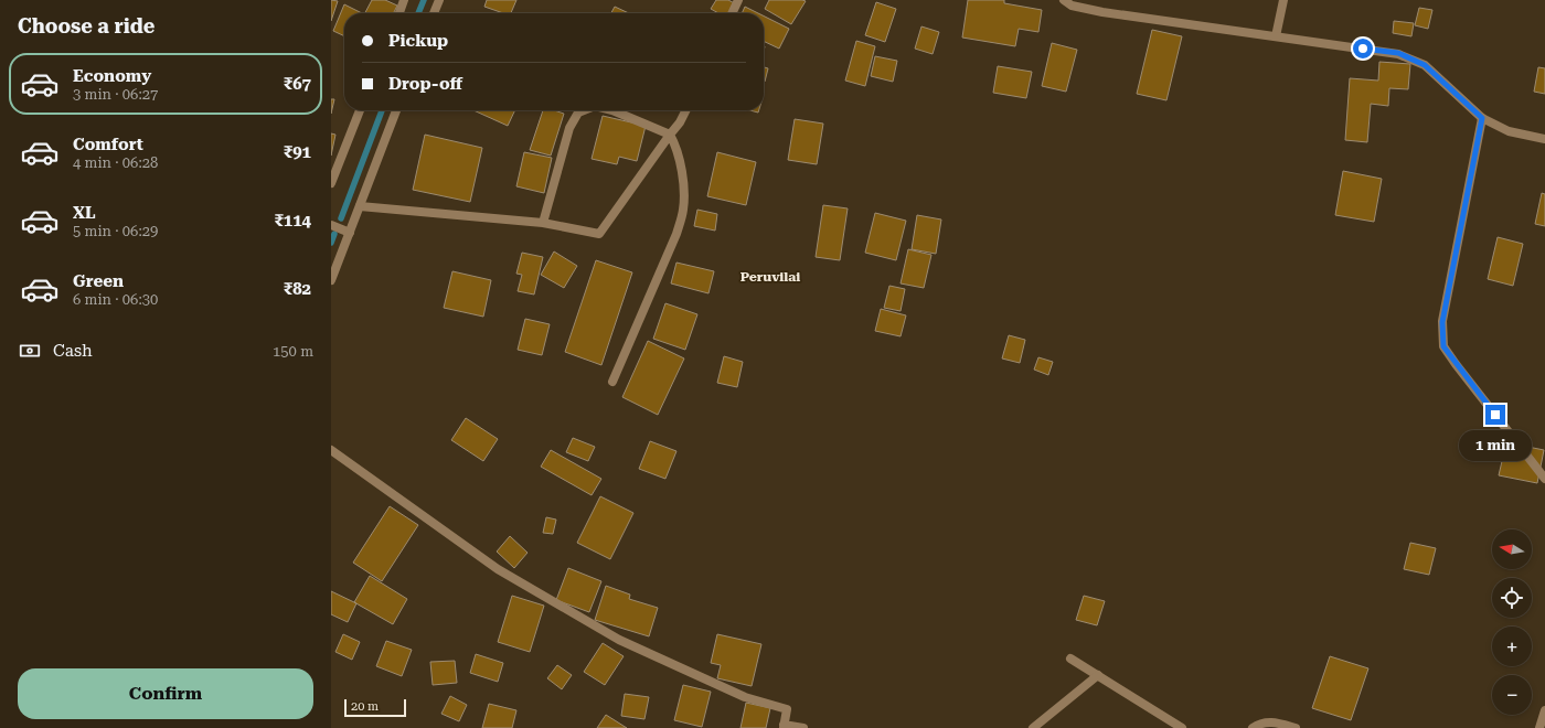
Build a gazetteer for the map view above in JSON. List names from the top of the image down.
{
  "districts": ["Peruvilai"],
  "scale_bar": "20 m",
  "north": "left",
  "page": {
    "heading": "Choose a ride",
    "banner": ["Pickup", "Drop-off"],
    "list": [
      {
        "name": "Economy",
        "note": "3 min · 06:27",
        "value": "₹67"
      },
      {
        "name": "Comfort",
        "note": "4 min · 06:28",
        "value": "₹91"
      },
      {
        "name": "XL",
        "note": "5 min · 06:29",
        "value": "₹114"
      },
      {
        "name": "Green",
        "note": "6 min · 06:30",
        "value": "₹82"
      }
    ],
    "pay": ["Cash", "150 m"],
    "bubble": "1 min",
    "map_buttons": ["+", "−"],
    "buttons": "Confirm",
    "scale": "20 m"
  }
}
